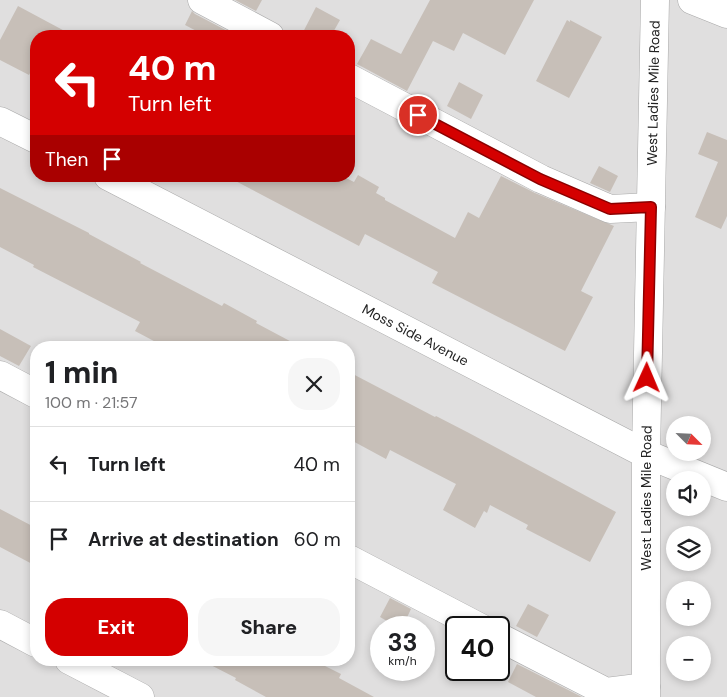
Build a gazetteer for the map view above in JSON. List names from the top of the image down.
{
  "streets": {
    "street": ["West Ladies Mile Road", "Moss Side Avenue"]
  },
  "crossings": [
    ["West Ladies Mile Road", "Moss Side Avenue"]
  ],
  "north": "bottom right",
  "page": {
    "turn": ["40 m", "Turn left"],
    "then": "Then",
    "heading": ["1 min", "100 m · 21:57"],
    "map_buttons": ["+", "−"],
    "list": [
      {
        "name": "Turn left",
        "value": "40 m"
      },
      {
        "name": "Arrive at destination",
        "value": "60 m"
      }
    ],
    "buttons": ["Exit", "Share"],
    "speed": "33 km/h",
    "limit": "40"
  }
}
